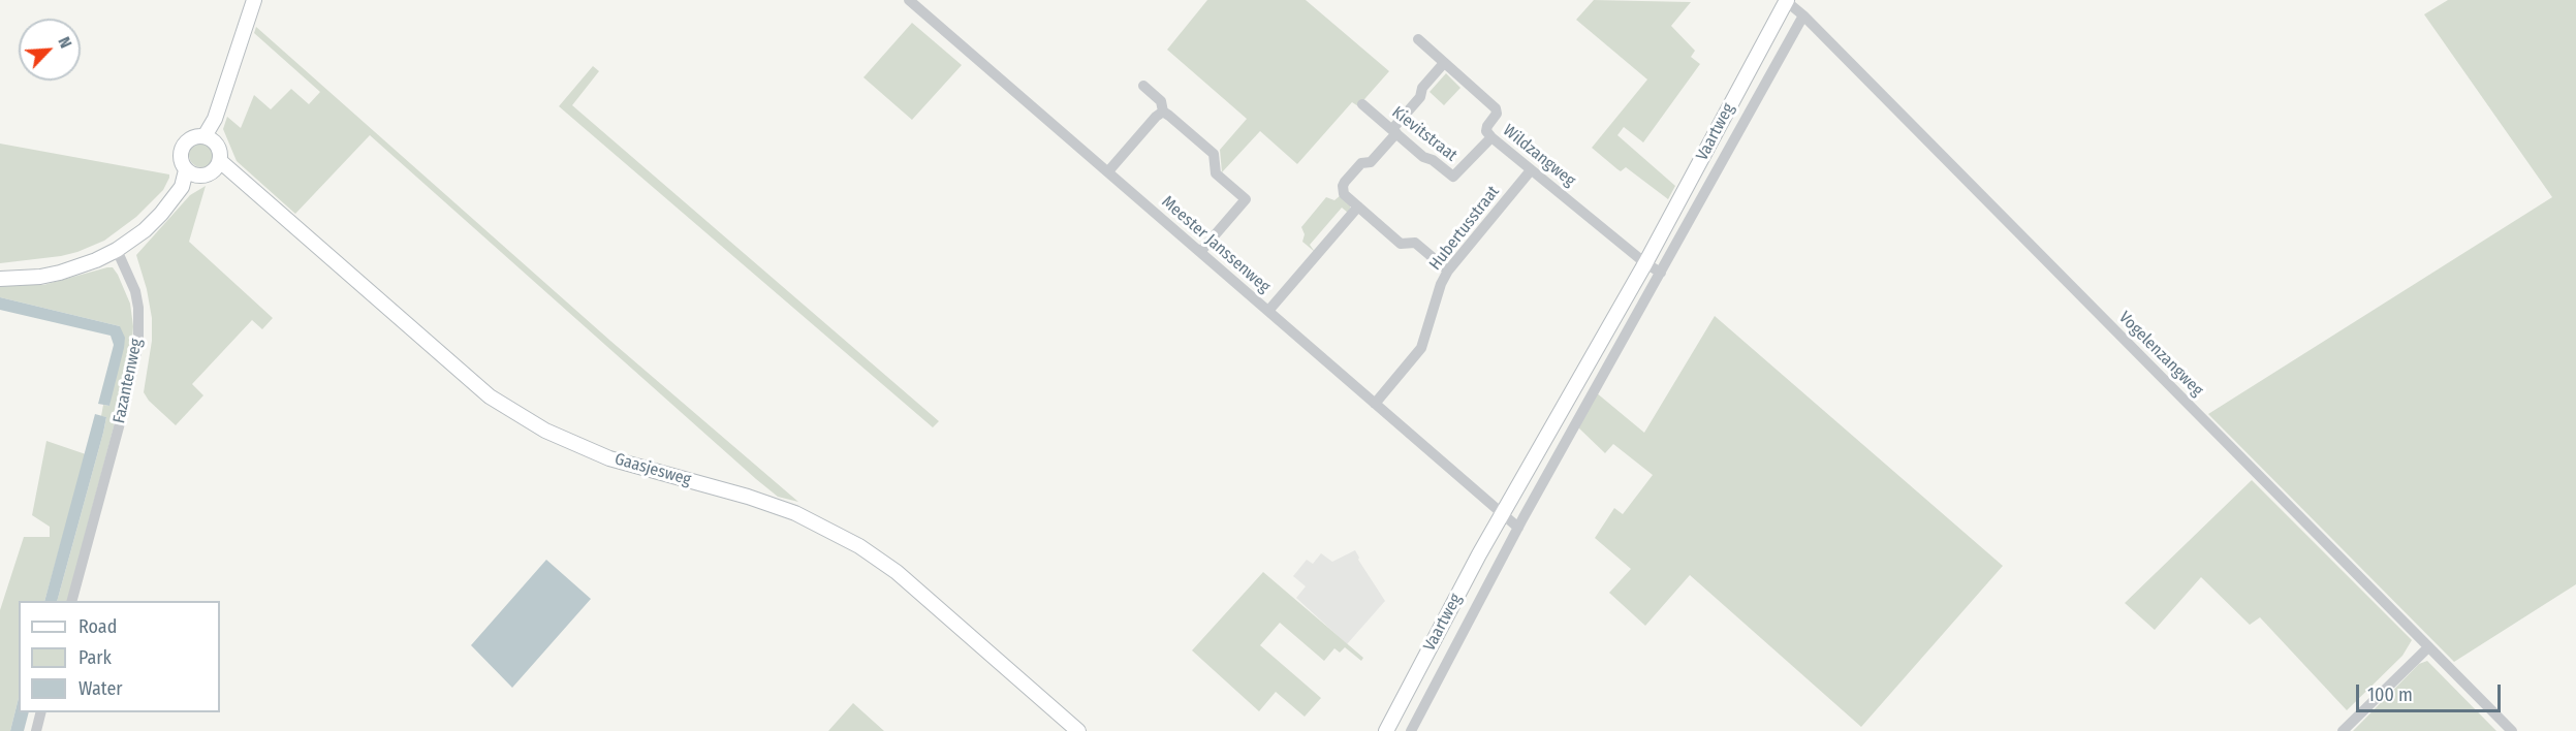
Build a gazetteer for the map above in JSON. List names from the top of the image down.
{
  "streets": {
    "main road": ["Vaartweg", "Gaasjesweg"],
    "street": [
      "Kievitstraat",
      "Wildzangweg",
      "Hubertusstraat",
      "Meester Janssenweg",
      "Vogelenzangweg",
      "Fazantenweg"
    ]
  },
  "crossings": [
    ["Vaartweg", "Wildzangweg"],
    ["Vaartweg", "Meester Janssenweg"],
    ["Vaartweg", "Vogelenzangweg"],
    ["Kievitstraat", "Wildzangweg"],
    ["Wildzangweg", "Hubertusstraat"],
    ["Hubertusstraat", "Meester Janssenweg"]
  ],
  "legend": ["Road", "Park", "Water"],
  "scale_bar": "100 m",
  "north": "top right"
}
